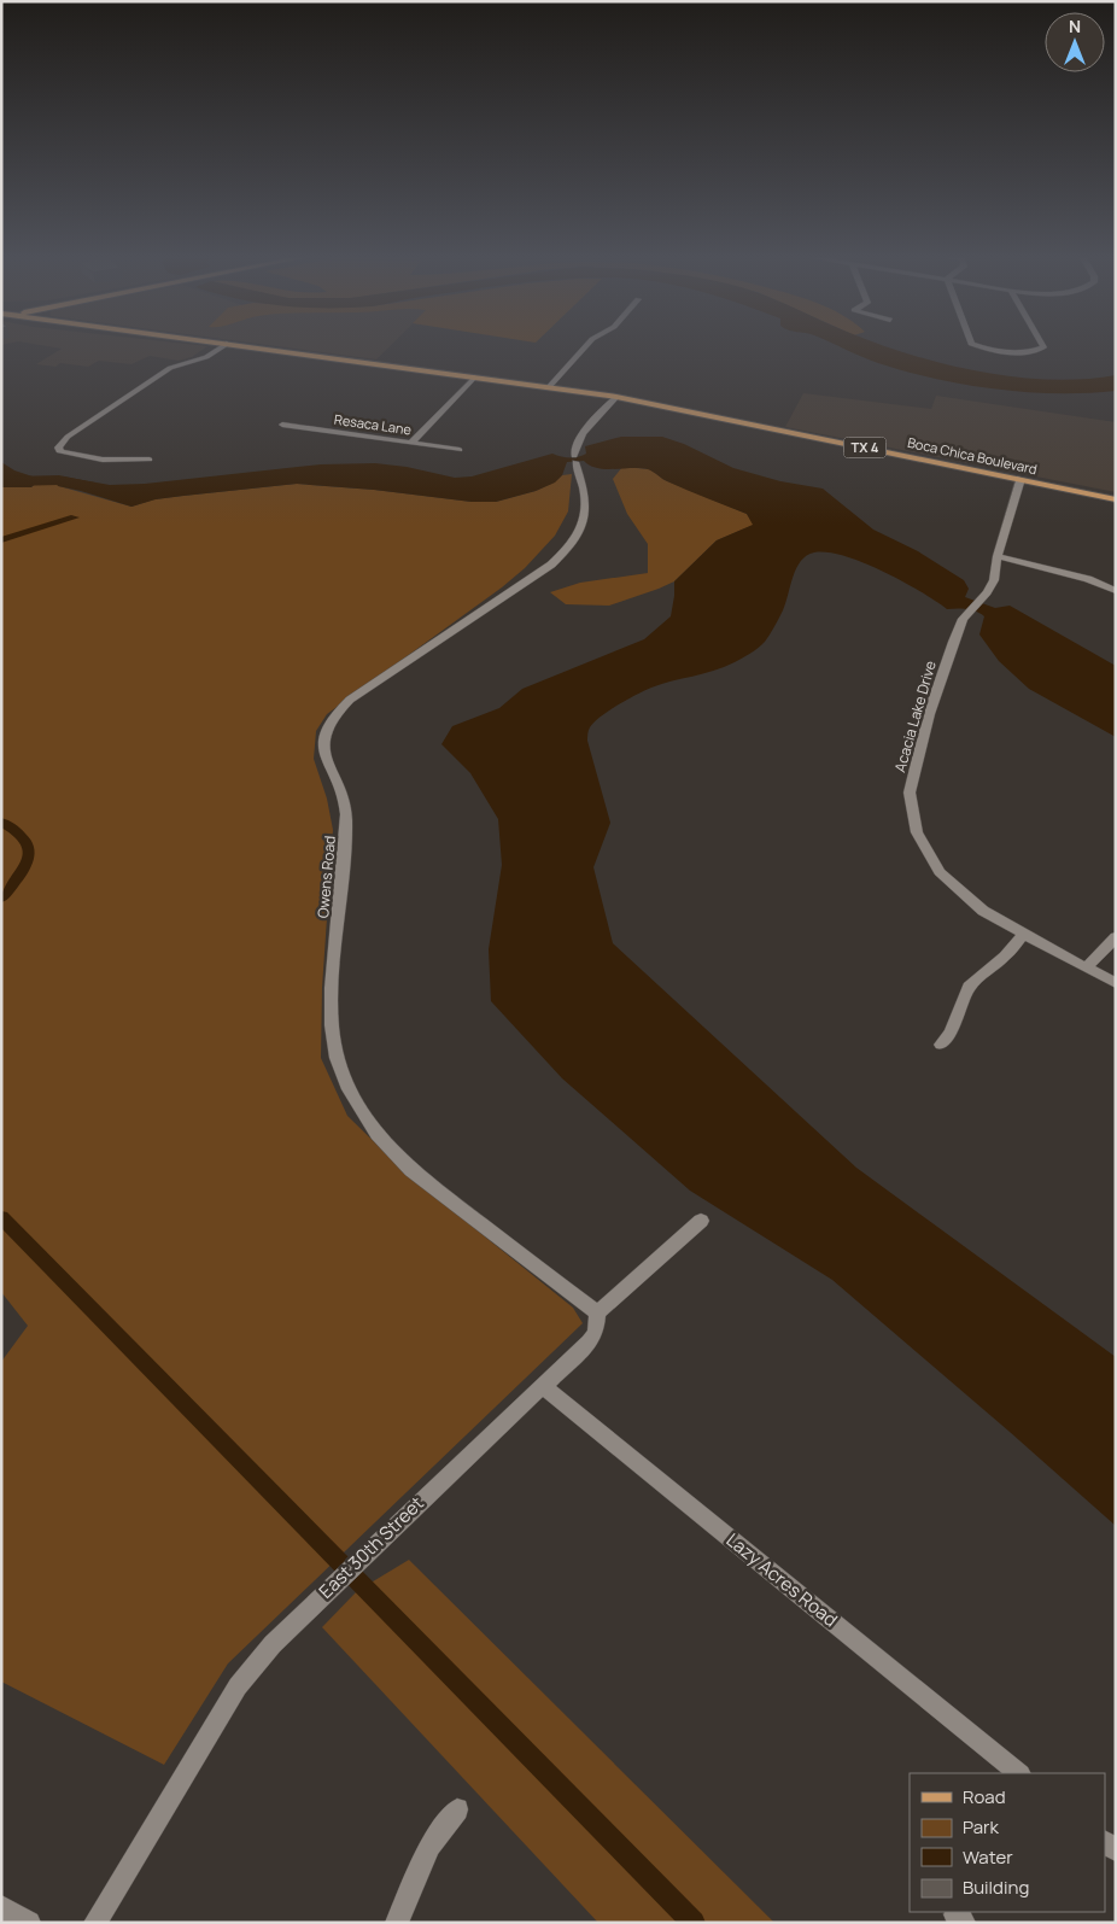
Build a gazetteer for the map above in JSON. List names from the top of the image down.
{
  "streets": {
    "main road": ["TX 4", "Boca Chica Boulevard"],
    "street": [
      "Resaca Lane",
      "Acacia Lake Drive",
      "Owens Road",
      "East 30th Street",
      "Lazy Acres Road"
    ]
  },
  "crossings": [
    ["Boca Chica Boulevard", "Acacia Lake Drive"],
    ["Boca Chica Boulevard", "Owens Road"],
    ["Owens Road", "East 30th Street"],
    ["East 30th Street", "Lazy Acres Road"]
  ],
  "legend": [
    "Road",
    "Park",
    "Water",
    "Building"
  ],
  "north": "top"
}
